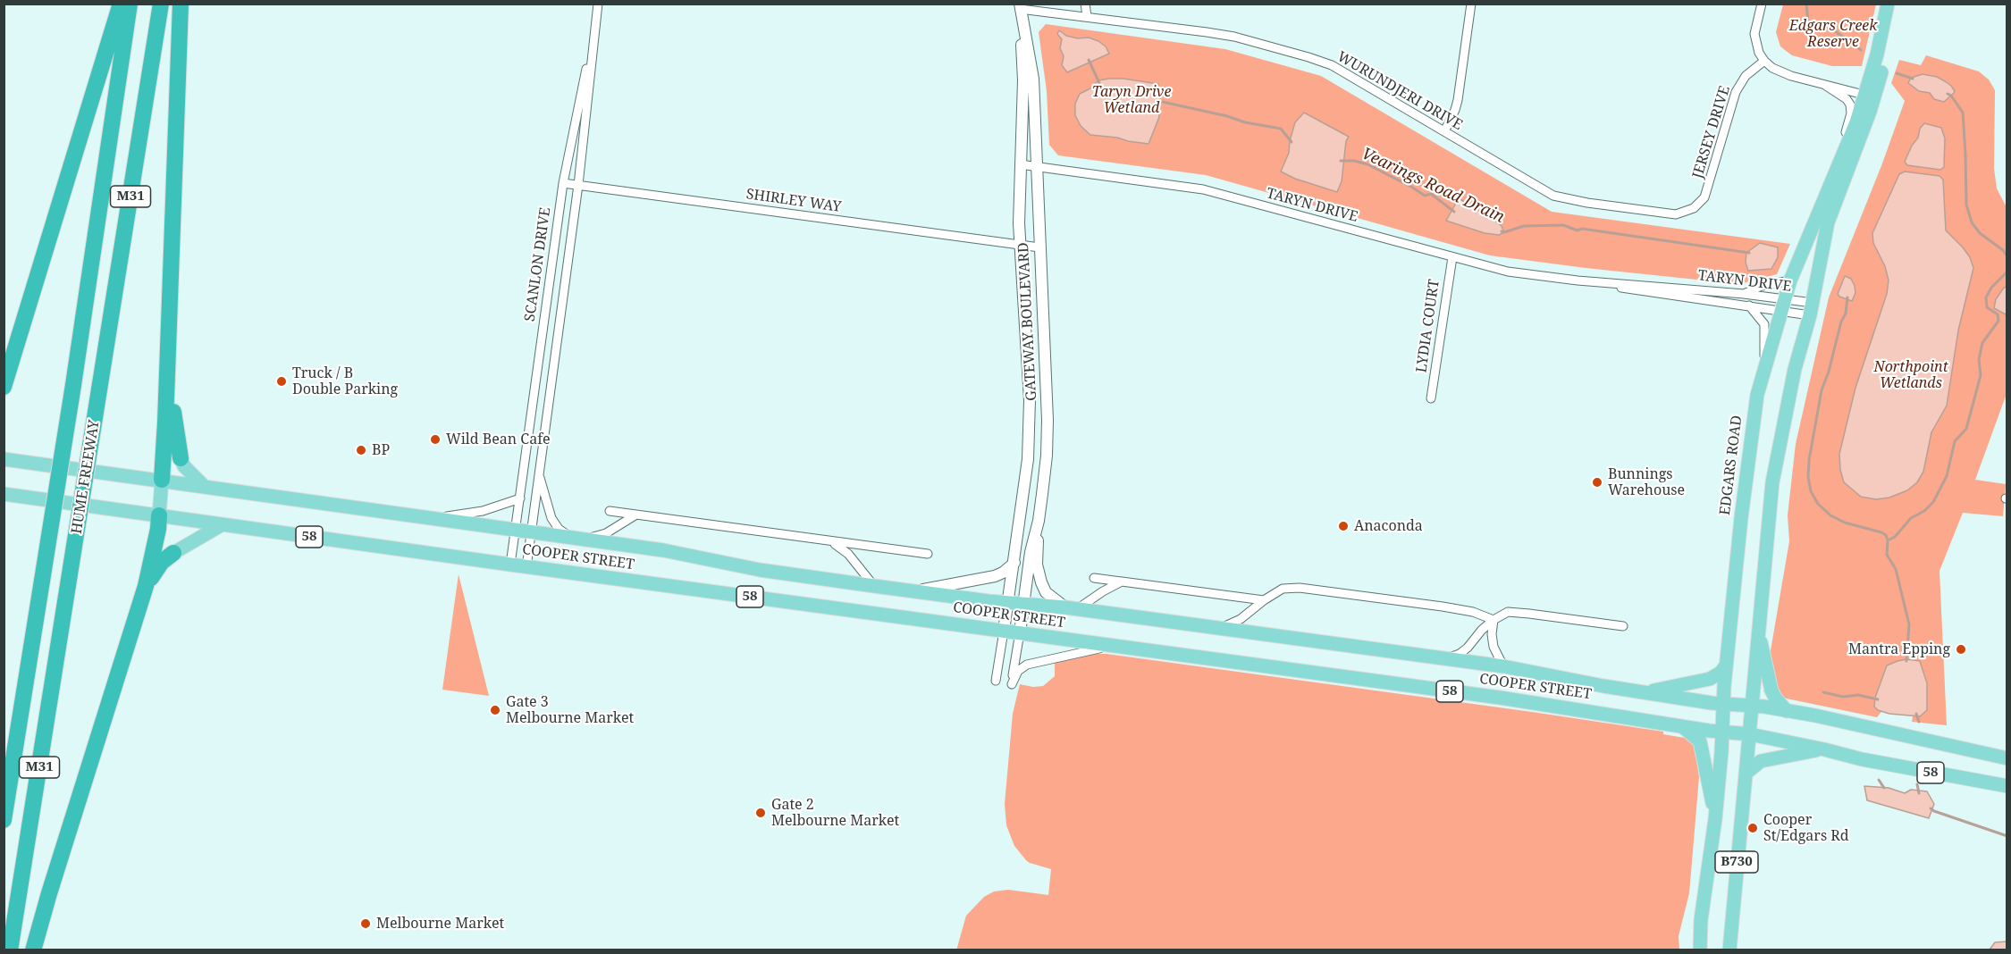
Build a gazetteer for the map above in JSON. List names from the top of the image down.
{
  "streets": {
    "highway": ["M31", "HUME FREEWAY"],
    "main road": [
      "EDGARS ROAD",
      "58",
      "COOPER STREET",
      "B730"
    ],
    "street": [
      "WURUNDJERI DRIVE",
      "JERSEY DRIVE",
      "SHIRLEY WAY",
      "TARYN DRIVE",
      "SCANLON DRIVE",
      "GATEWAY BOULEVARD",
      "LYDIA COURT"
    ]
  },
  "crossings": [
    ["WURUNDJERI DRIVE", "JERSEY DRIVE"],
    ["WURUNDJERI DRIVE", "GATEWAY BOULEVARD"],
    ["SHIRLEY WAY", "SCANLON DRIVE"],
    ["SHIRLEY WAY", "GATEWAY BOULEVARD"],
    ["TARYN DRIVE", "GATEWAY BOULEVARD"],
    ["TARYN DRIVE", "LYDIA COURT"],
    ["TARYN DRIVE", "EDGARS ROAD"],
    ["SCANLON DRIVE", "COOPER STREET"],
    ["GATEWAY BOULEVARD", "COOPER STREET"],
    ["EDGARS ROAD", "COOPER STREET"]
  ],
  "water": ["Vearings Road Drain"],
  "parks": ["Edgars Creek Reserve", "Taryn Drive Wetland", "Northpoint Wetlands"],
  "places": [
    "Truck / B Double Parking",
    "Wild Bean Cafe",
    "BP",
    "Bunnings Warehouse",
    "Anaconda",
    "Mantra Epping",
    "Gate 3 Melbourne Market",
    "Gate 2 Melbourne Market",
    "Cooper St/Edgars Rd",
    "Melbourne Market"
  ]
}
